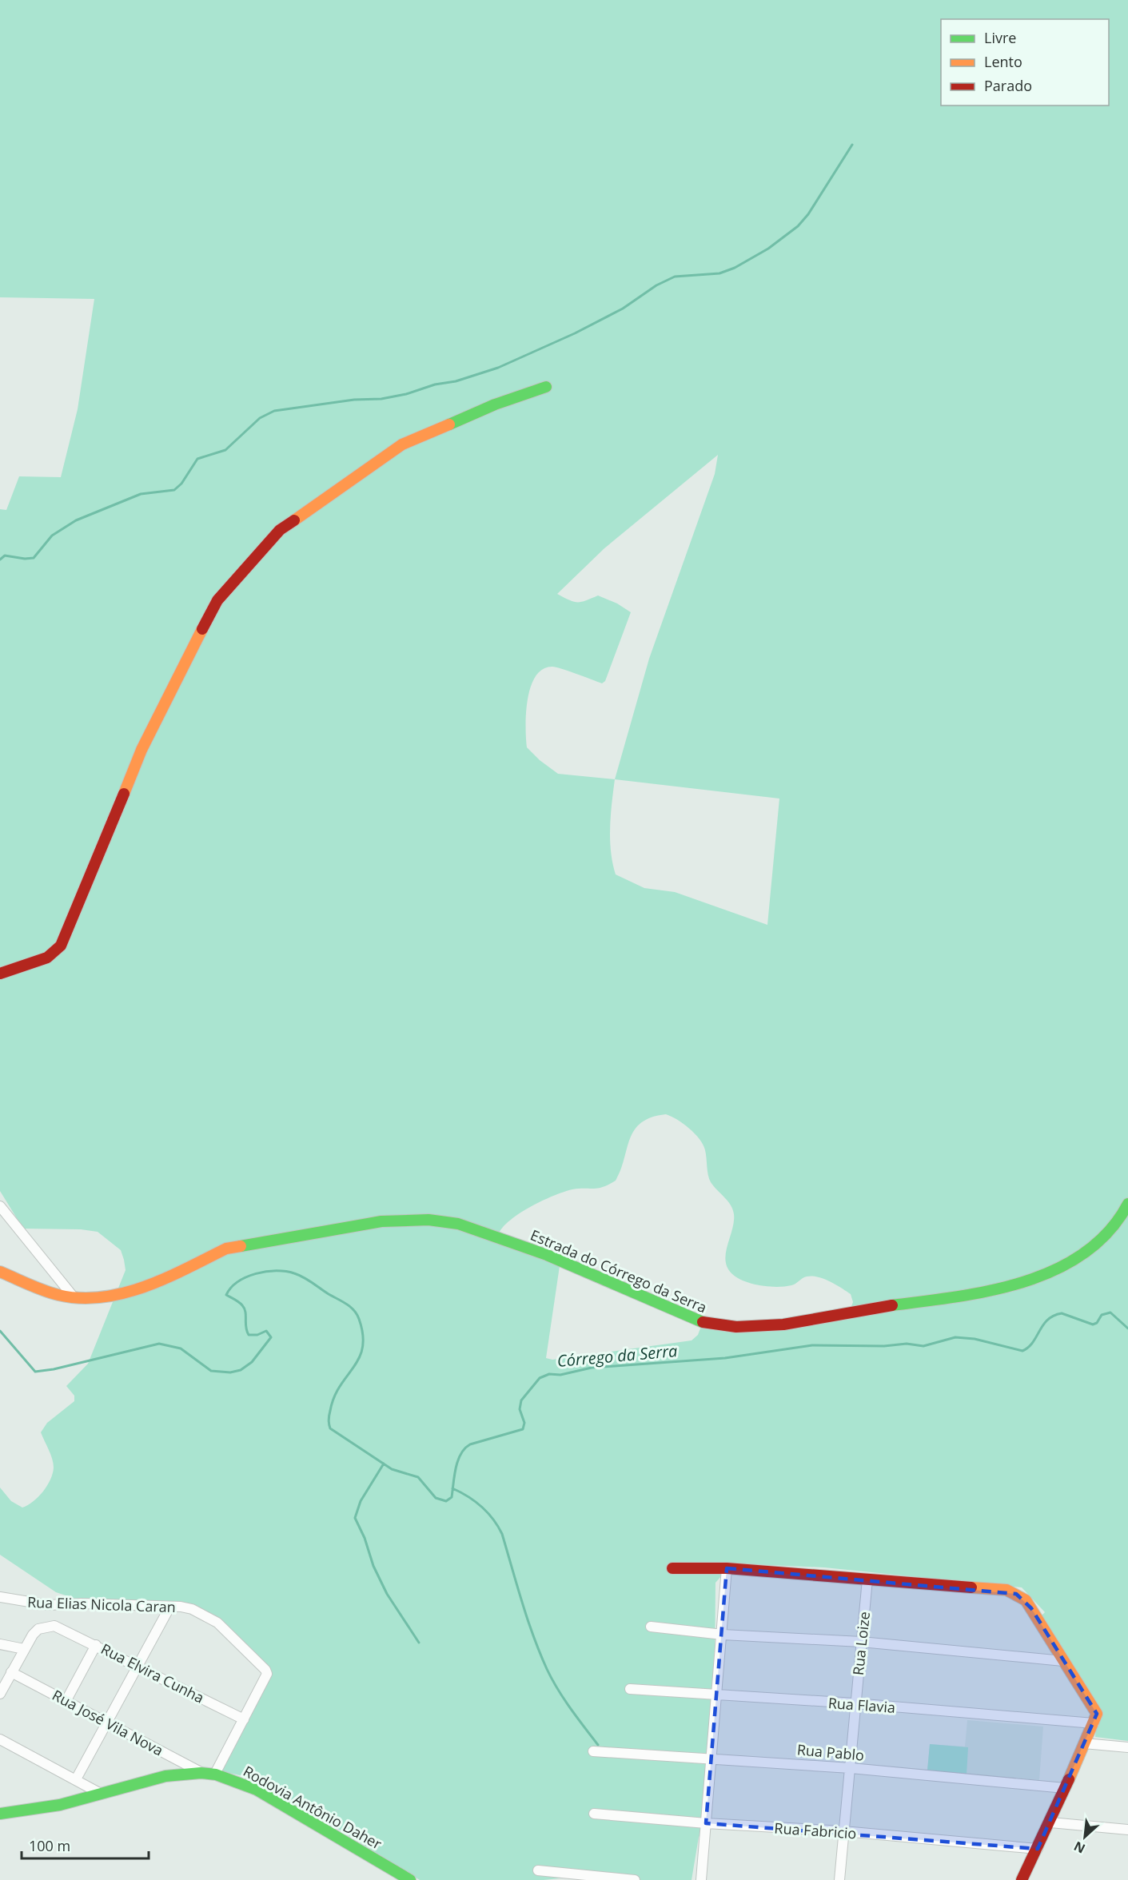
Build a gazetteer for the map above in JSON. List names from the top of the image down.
{
  "streets": {
    "street": [
      "Estrada do Córrego da Serra",
      "Rua Elias Nicola Caran",
      "Rua Loize",
      "Rua Elvira Cunha",
      "Rua Flavia",
      "Rua José Vila Nova",
      "Rua Pablo",
      "Rodovia Antônio Daher",
      "Rua Fabricio"
    ]
  },
  "crossings": [
    ["Rua Elias Nicola Caran", "Rua Elvira Cunha"],
    ["Rua Elias Nicola Caran", "Rua José Vila Nova"],
    ["Rua Elias Nicola Caran", "Rodovia Antônio Daher"],
    ["Rua Loize", "Rua Flavia"],
    ["Rua Loize", "Rua Pablo"],
    ["Rua Loize", "Rua Fabricio"],
    ["Rua José Vila Nova", "Rodovia Antônio Daher"]
  ],
  "water": ["Córrego da Serra"],
  "legend": ["Livre", "Lento", "Parado"],
  "scale_bar": "100 m",
  "north": "bottom left"
}
